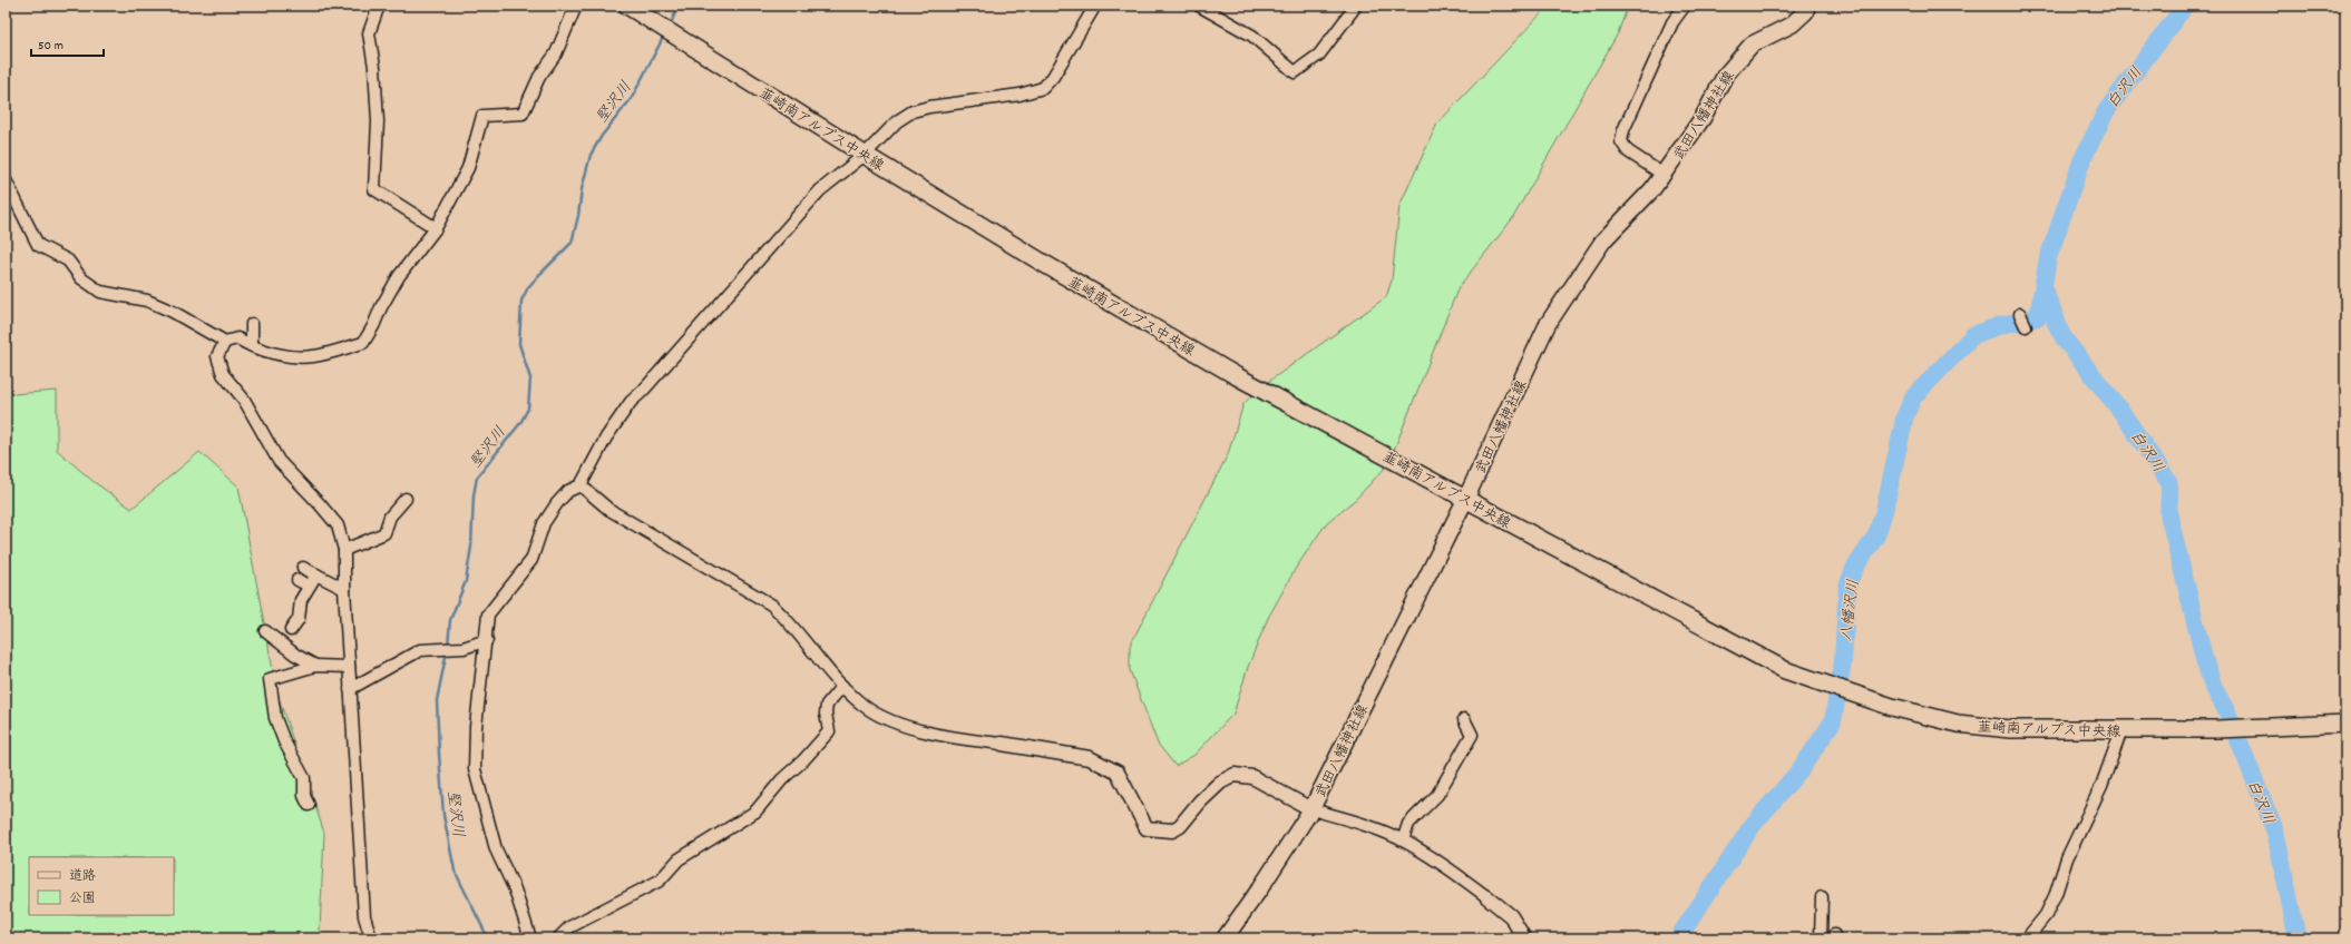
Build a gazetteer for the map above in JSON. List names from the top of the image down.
{
  "streets": {
    "main road": ["武田八幡神社線", "韮崎南アルプス中央線"]
  },
  "crossings": [
    ["武田八幡神社線", "韮崎南アルプス中央線"]
  ],
  "water": ["白沢川", "堅沢川", "八幡沢川"],
  "legend": ["道路", "公園"],
  "scale_bar": "50 m"
}
